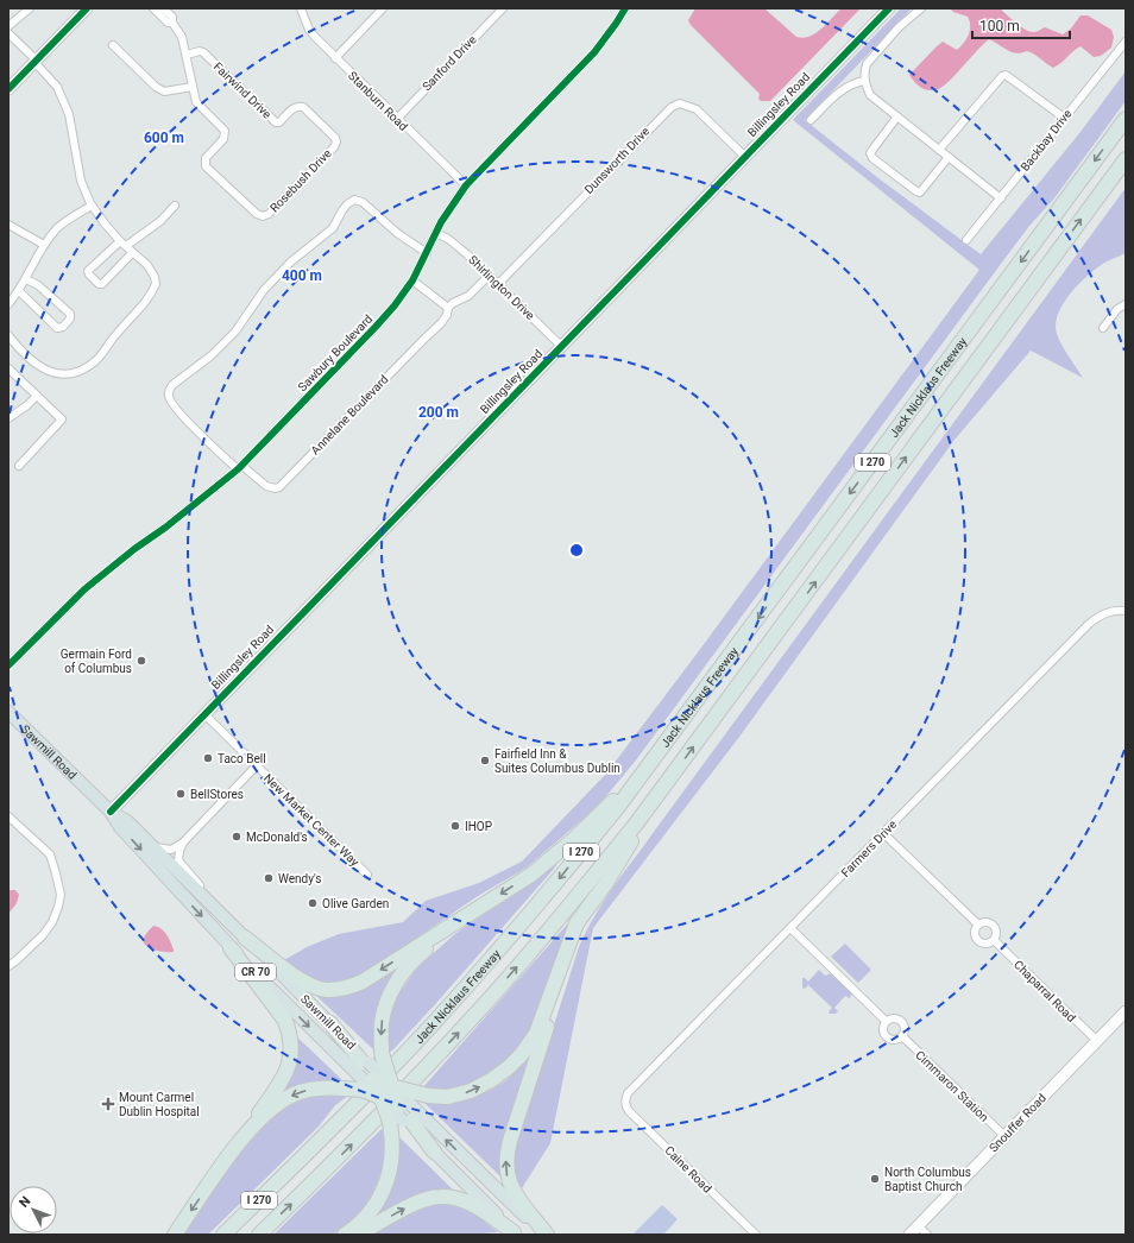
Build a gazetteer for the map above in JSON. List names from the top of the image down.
{
  "streets": {
    "highway": ["Jack Nicklaus Freeway", "I 270"],
    "main road": ["Sawmill Road", "CR 70"],
    "street": [
      "Sanford Drive",
      "Fairwind Drive",
      "Stanburn Road",
      "Billingsley Road",
      "Backbay Drive",
      "Dunsworth Drive",
      "Rosebush Drive",
      "Shirlington Drive",
      "Sawbury Boulevard",
      "Annelane Boulevard",
      "New Market Center Way",
      "Farmers Drive",
      "Chaparral Road",
      "Cimmaron Station",
      "Snouffer Road",
      "Caine Road"
    ]
  },
  "crossings": [
    ["Sanford Drive", "Stanburn Road"],
    ["Fairwind Drive", "Rosebush Drive"],
    ["Stanburn Road", "Sawbury Boulevard"],
    ["Billingsley Road", "Dunsworth Drive"],
    ["Billingsley Road", "Shirlington Drive"],
    ["Billingsley Road", "Sawmill Road"],
    ["Billingsley Road", "New Market Center Way"],
    ["Dunsworth Drive", "Shirlington Drive"],
    ["Shirlington Drive", "Sawbury Boulevard"],
    ["Shirlington Drive", "Annelane Boulevard"],
    ["Sawbury Boulevard", "Annelane Boulevard"],
    ["Farmers Drive", "Chaparral Road"],
    ["Farmers Drive", "Cimmaron Station"],
    ["Farmers Drive", "Caine Road"],
    ["Chaparral Road", "Snouffer Road"],
    ["Cimmaron Station", "Snouffer Road"]
  ],
  "places": {
    "other": [
      "Germain Ford of Columbus",
      "Taco Bell",
      "Fairfield Inn & Suites Columbus Dublin",
      "BellStores",
      "IHOP",
      "McDonald's",
      "Wendy's",
      "Olive Garden",
      "North Columbus Baptist Church"
    ],
    "health": ["Mount Carmel Dublin Hospital"]
  },
  "scale_bar": "100 m",
  "north": "top left",
  "rings": ["600 m", "400 m", "200 m"]
}
